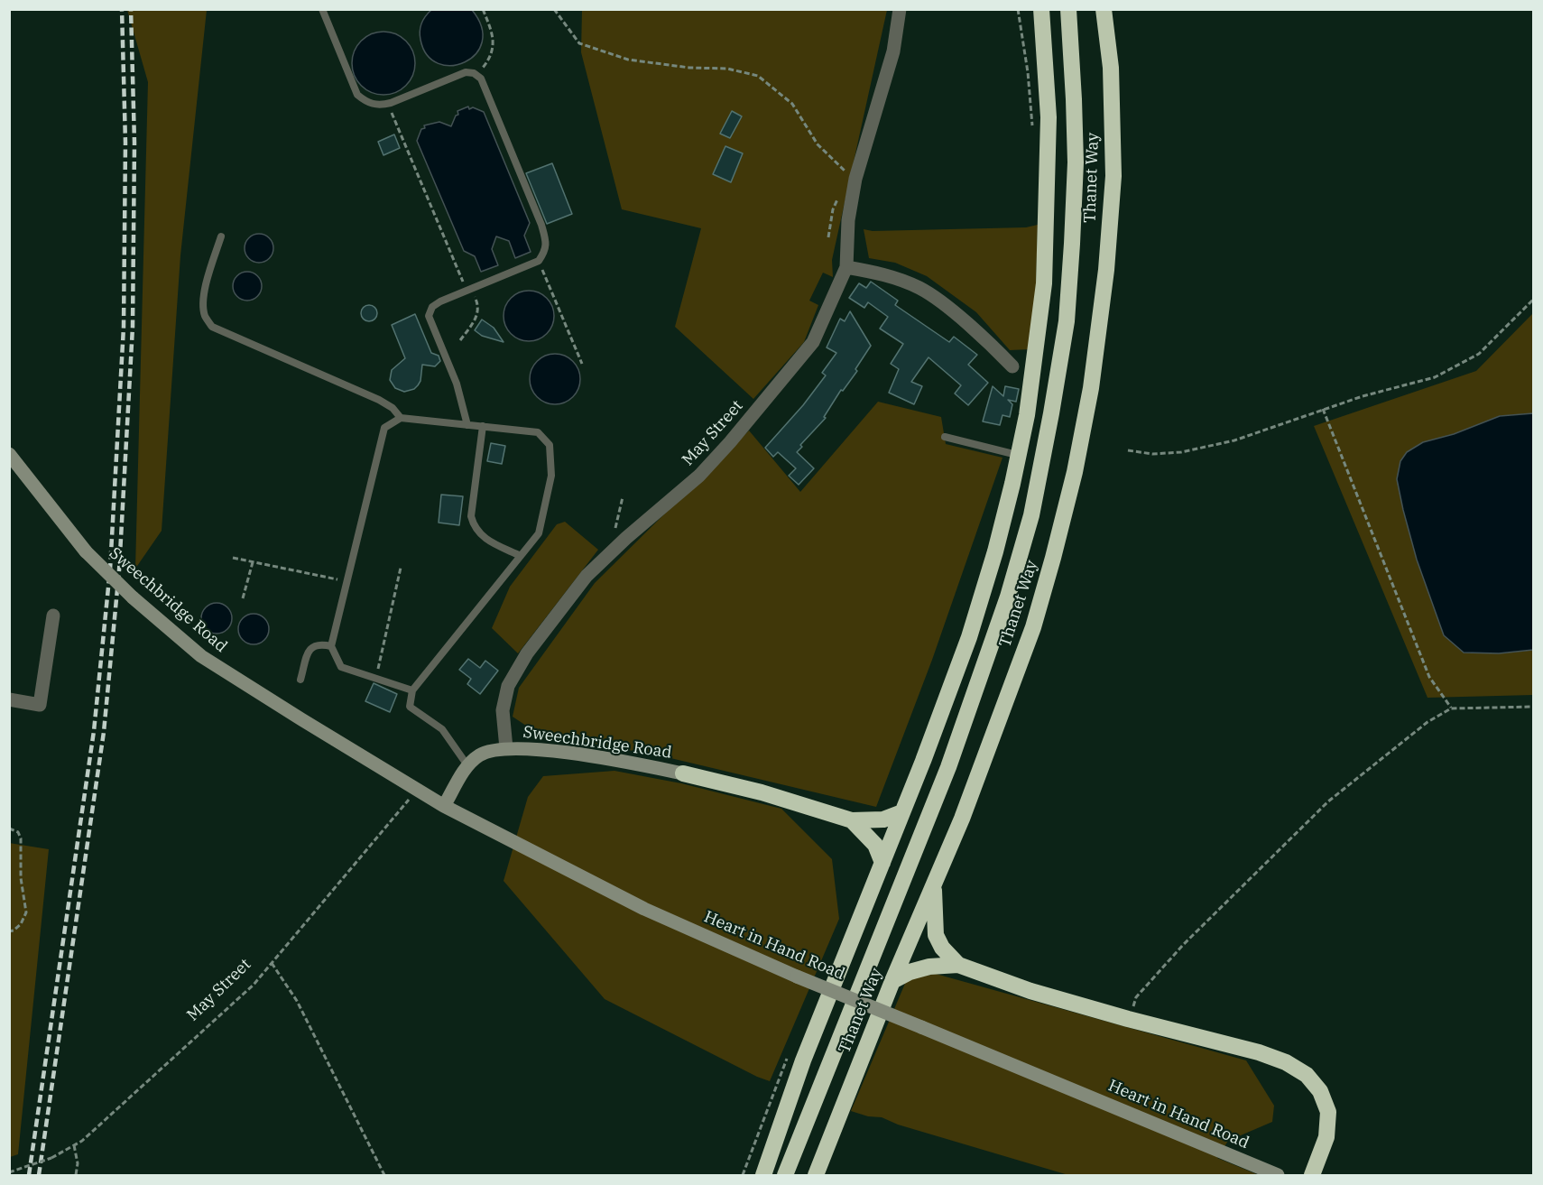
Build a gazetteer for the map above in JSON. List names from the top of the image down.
{
  "streets": {
    "highway": ["Thanet Way"],
    "street": ["May Street", "Sweechbridge Road", "Heart in Hand Road"]
  },
  "crossings": [
    ["May Street", "Sweechbridge Road"],
    ["May Street", "Heart in Hand Road"],
    ["Sweechbridge Road", "Heart in Hand Road"]
  ]
}
